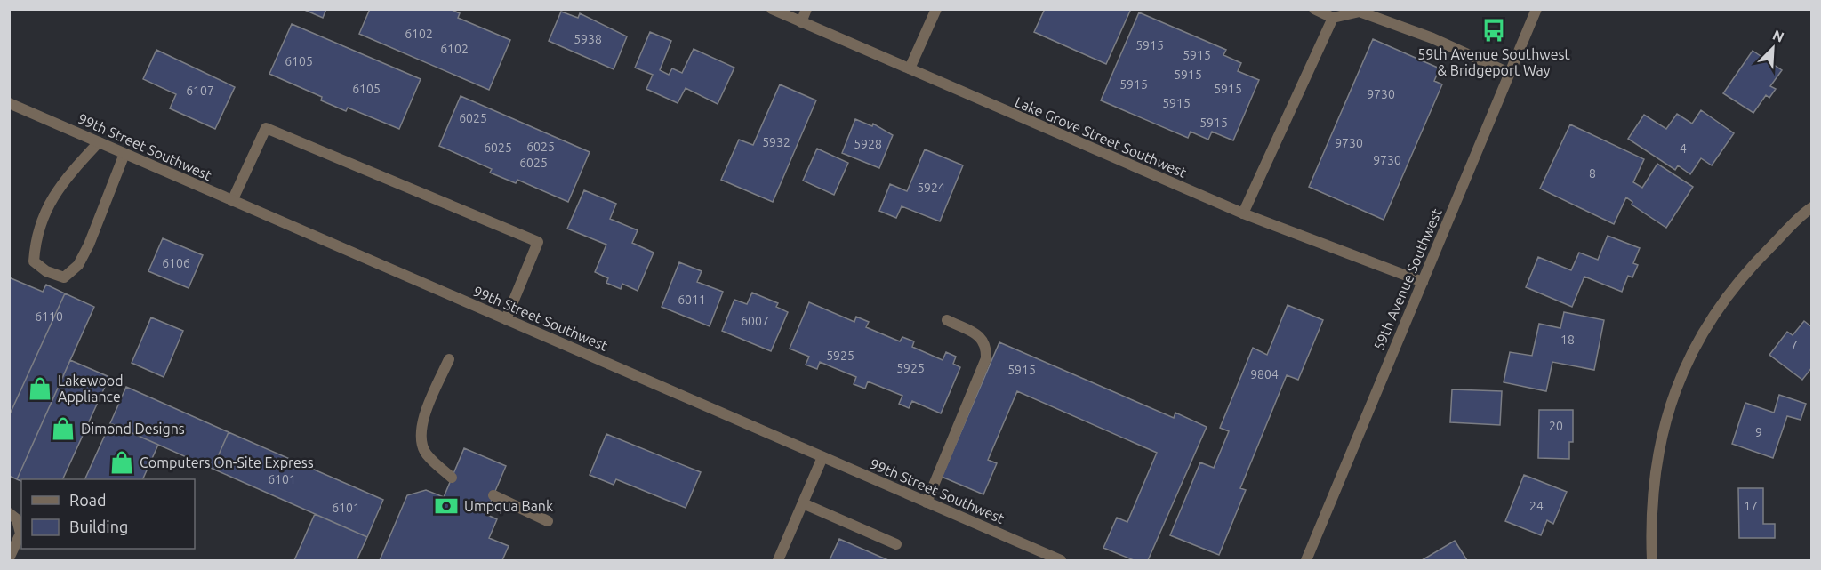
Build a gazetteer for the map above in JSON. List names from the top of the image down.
{
  "streets": {
    "street": ["Lake Grove Street Southwest", "99th Street Southwest", "59th Avenue Southwest"]
  },
  "crossings": [
    ["Lake Grove Street Southwest", "59th Avenue Southwest"]
  ],
  "places": {
    "bus stop": ["59th Avenue Southwest & Bridgeport Way"],
    "shop": ["Lakewood Appliance", "Dimond Designs", "Computers On-Site Express"],
    "bank": ["Umpqua Bank"]
  },
  "house_numbers": [
    "6102",
    "5938",
    "5915",
    "6102",
    "5915",
    "6105",
    "5915",
    "5915",
    "6105",
    "5915",
    "6107",
    "9730",
    "5915",
    "6025",
    "5915",
    "5932",
    "9730",
    "5928",
    "6025",
    "6025",
    "4",
    "9730",
    "6025",
    "8",
    "5924",
    "6106",
    "6011",
    "6110",
    "6007",
    "18",
    "7",
    "5925",
    "5925",
    "5915",
    "9804",
    "20",
    "9",
    "6101",
    "24",
    "17",
    "6101"
  ],
  "legend": ["Road", "Building"],
  "north": "top right"
}
